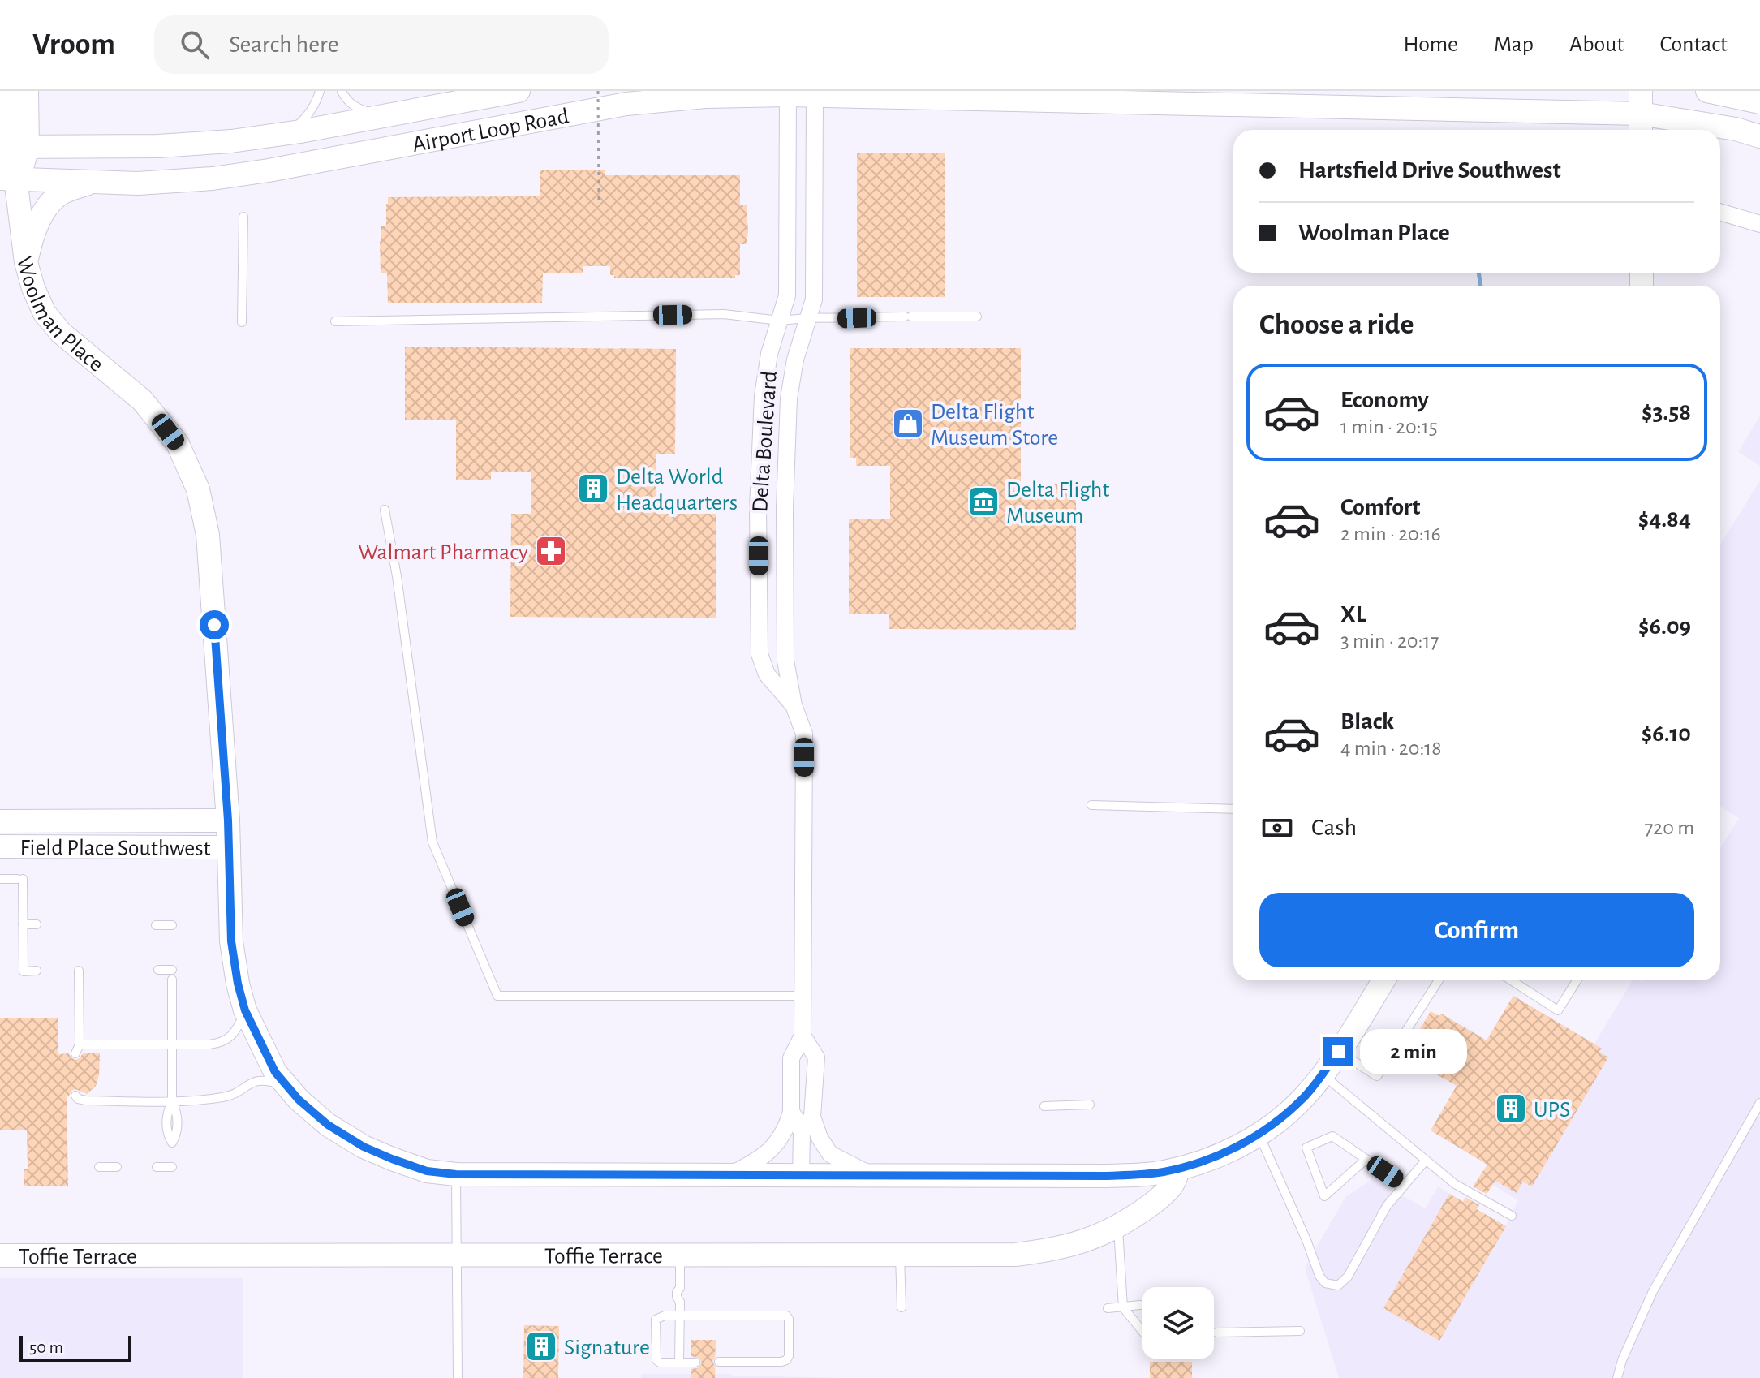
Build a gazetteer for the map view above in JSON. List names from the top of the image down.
{
  "streets": {
    "street": [
      "Airport Loop Road",
      "Woolman Place",
      "Delta Boulevard",
      "Field Place Southwest",
      "Toffie Terrace"
    ]
  },
  "crossings": [
    ["Airport Loop Road", "Woolman Place"],
    ["Airport Loop Road", "Delta Boulevard"],
    ["Woolman Place", "Delta Boulevard"],
    ["Woolman Place", "Field Place Southwest"]
  ],
  "places": {
    "shop": ["Delta Flight Museum Store"],
    "building": ["Delta World Headquarters", "UPS", "Signature"],
    "museum": ["Delta Flight Museum"],
    "pharmacy": ["Walmart Pharmacy"]
  },
  "scale_bar": "50 m",
  "page": {
    "header": "Vroom",
    "search": "Search here",
    "nav": [
      "Home",
      "Map",
      "About",
      "Contact"
    ],
    "banner": ["Hartsfield Drive Southwest", "Woolman Place"],
    "heading": "Choose a ride",
    "list": [
      {
        "name": "Economy",
        "note": "1 min · 20:15",
        "value": "$3.58"
      },
      {
        "name": "Comfort",
        "note": "2 min · 20:16",
        "value": "$4.84"
      },
      {
        "name": "XL",
        "note": "3 min · 20:17",
        "value": "$6.09"
      },
      {
        "name": "Black",
        "note": "4 min · 20:18",
        "value": "$6.10"
      }
    ],
    "pay": ["Cash", "720 m"],
    "buttons": "Confirm",
    "bubble": "2 min",
    "scale": "50 m"
  }
}
